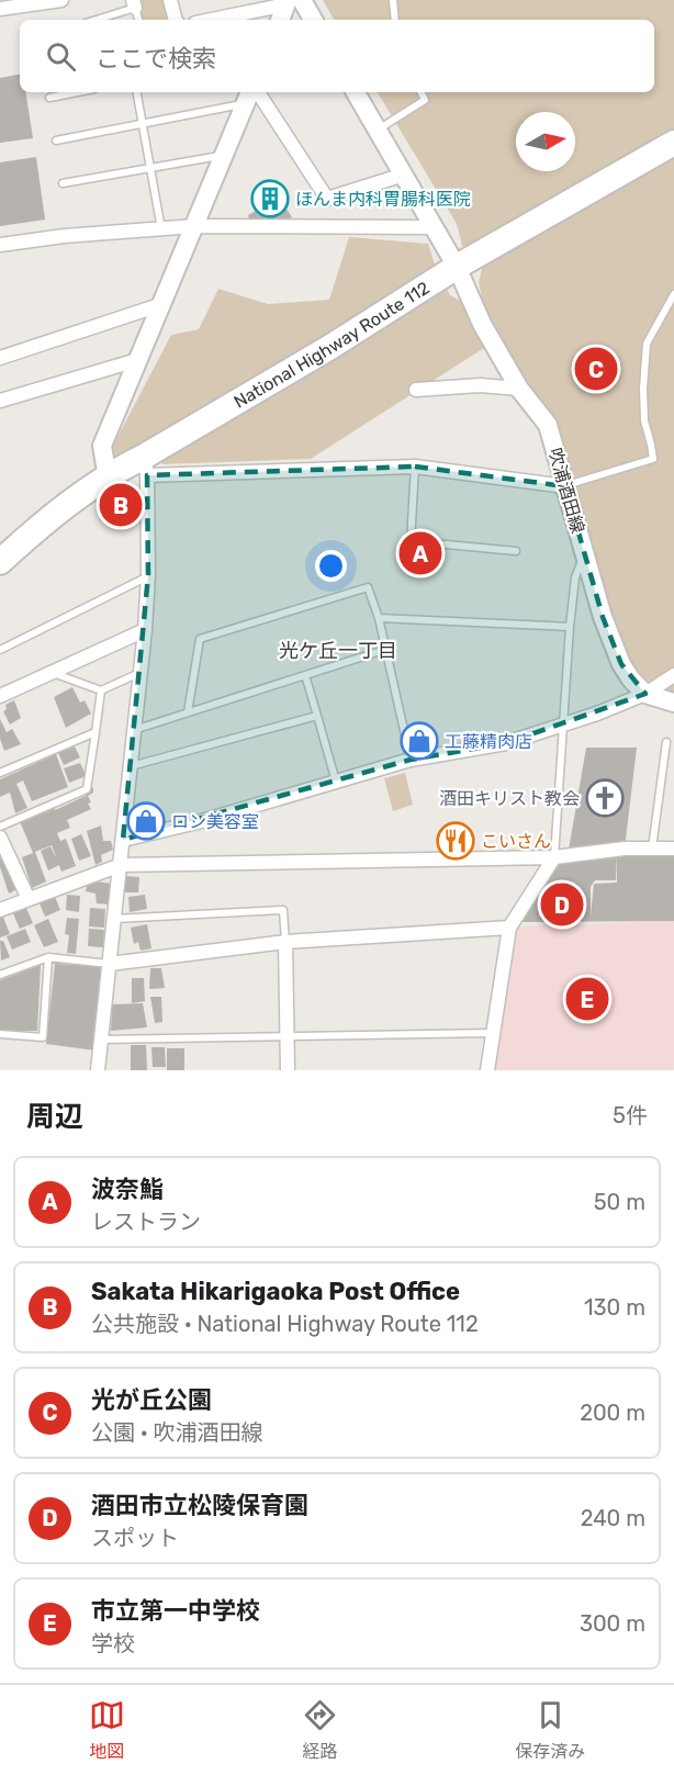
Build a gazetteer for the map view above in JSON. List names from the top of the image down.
{
  "streets": {
    "highway": ["National Highway Route 112"],
    "street": ["吹浦酒田線"]
  },
  "crossings": [
    ["National Highway Route 112", "吹浦酒田線"]
  ],
  "districts": ["光ケ丘一丁目"],
  "places": {
    "building": ["ほんま内科胃腸科医院"],
    "shop": ["工藤精肉店", "ロン美容室"],
    "church": ["酒田キリスト教会"],
    "restaurant": ["こいさん"]
  },
  "north": "right",
  "page": {
    "search": "ここで検索",
    "pins": [
      "C",
      "B",
      "A",
      "D",
      "E"
    ],
    "heading": ["周辺", "5件"],
    "list": [
      {
        "mark": "A",
        "name": "波奈鮨",
        "note": "レストラン",
        "value": "50 m"
      },
      {
        "mark": "B",
        "name": "Sakata Hikarigaoka Post Office",
        "note": "公共施設 · National Highway Route 112",
        "value": "130 m"
      },
      {
        "mark": "C",
        "name": "光が丘公園",
        "note": "公園 · 吹浦酒田線",
        "value": "200 m"
      },
      {
        "mark": "D",
        "name": "酒田市立松陵保育園",
        "note": "スポット",
        "value": "240 m"
      },
      {
        "mark": "E",
        "name": "市立第一中学校",
        "note": "学校",
        "value": "300 m"
      }
    ],
    "nav": ["地図", "経路", "保存済み"]
  }
}
